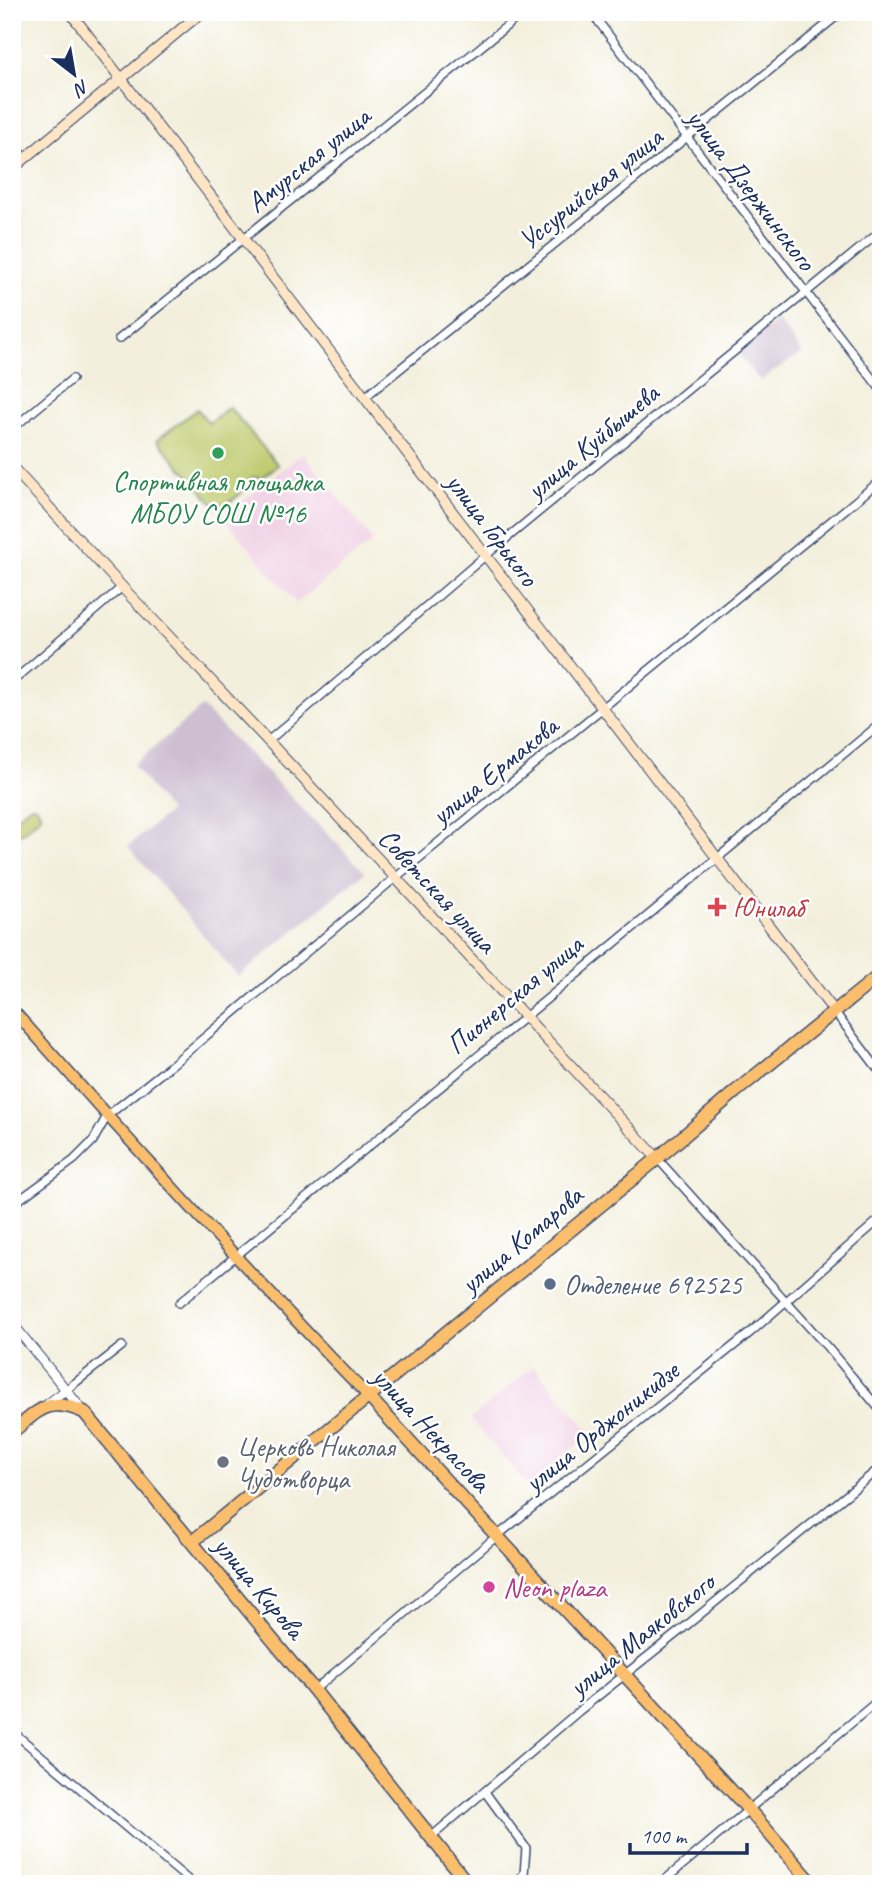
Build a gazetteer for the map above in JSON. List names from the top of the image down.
{
  "streets": {
    "highway": ["улица Комарова", "улица Некрасова", "улица Кирова"],
    "main road": ["улица Горького", "Советская улица"],
    "street": [
      "Амурская улица",
      "Уссурийская улица",
      "улица Дзержинского",
      "улица Куйбышева",
      "улица Ермакова",
      "Пионерская улица",
      "улица Орджоникидзе",
      "улица Маяковского"
    ]
  },
  "crossings": [
    ["Амурская улица", "улица Горького"],
    ["Уссурийская улица", "улица Дзержинского"],
    ["Уссурийская улица", "улица Горького"],
    ["улица Дзержинского", "улица Куйбышева"],
    ["улица Куйбышева", "улица Горького"],
    ["улица Куйбышева", "Советская улица"],
    ["улица Горького", "улица Ермакова"],
    ["улица Горького", "Пионерская улица"],
    ["улица Горького", "улица Комарова"],
    ["улица Ермакова", "Советская улица"],
    ["улица Ермакова", "улица Некрасова"],
    ["Советская улица", "Пионерская улица"],
    ["Советская улица", "улица Комарова"],
    ["Советская улица", "улица Орджоникидзе"],
    ["Пионерская улица", "улица Некрасова"],
    ["улица Комарова", "улица Некрасова"],
    ["улица Комарова", "улица Кирова"],
    ["улица Орджоникидзе", "улица Некрасова"],
    ["улица Орджоникидзе", "улица Кирова"],
    ["улица Некрасова", "улица Маяковского"],
    ["улица Кирова", "улица Маяковского"]
  ],
  "places": {
    "other": [
      "Спортивная площадка МБОУ СОШ №16",
      "Отделение 692525",
      "Церковь Николая Чудотворца",
      "Neon plaza"
    ],
    "health": ["Юнилаб"]
  },
  "scale_bar": "100 m",
  "north": "bottom right"
}
